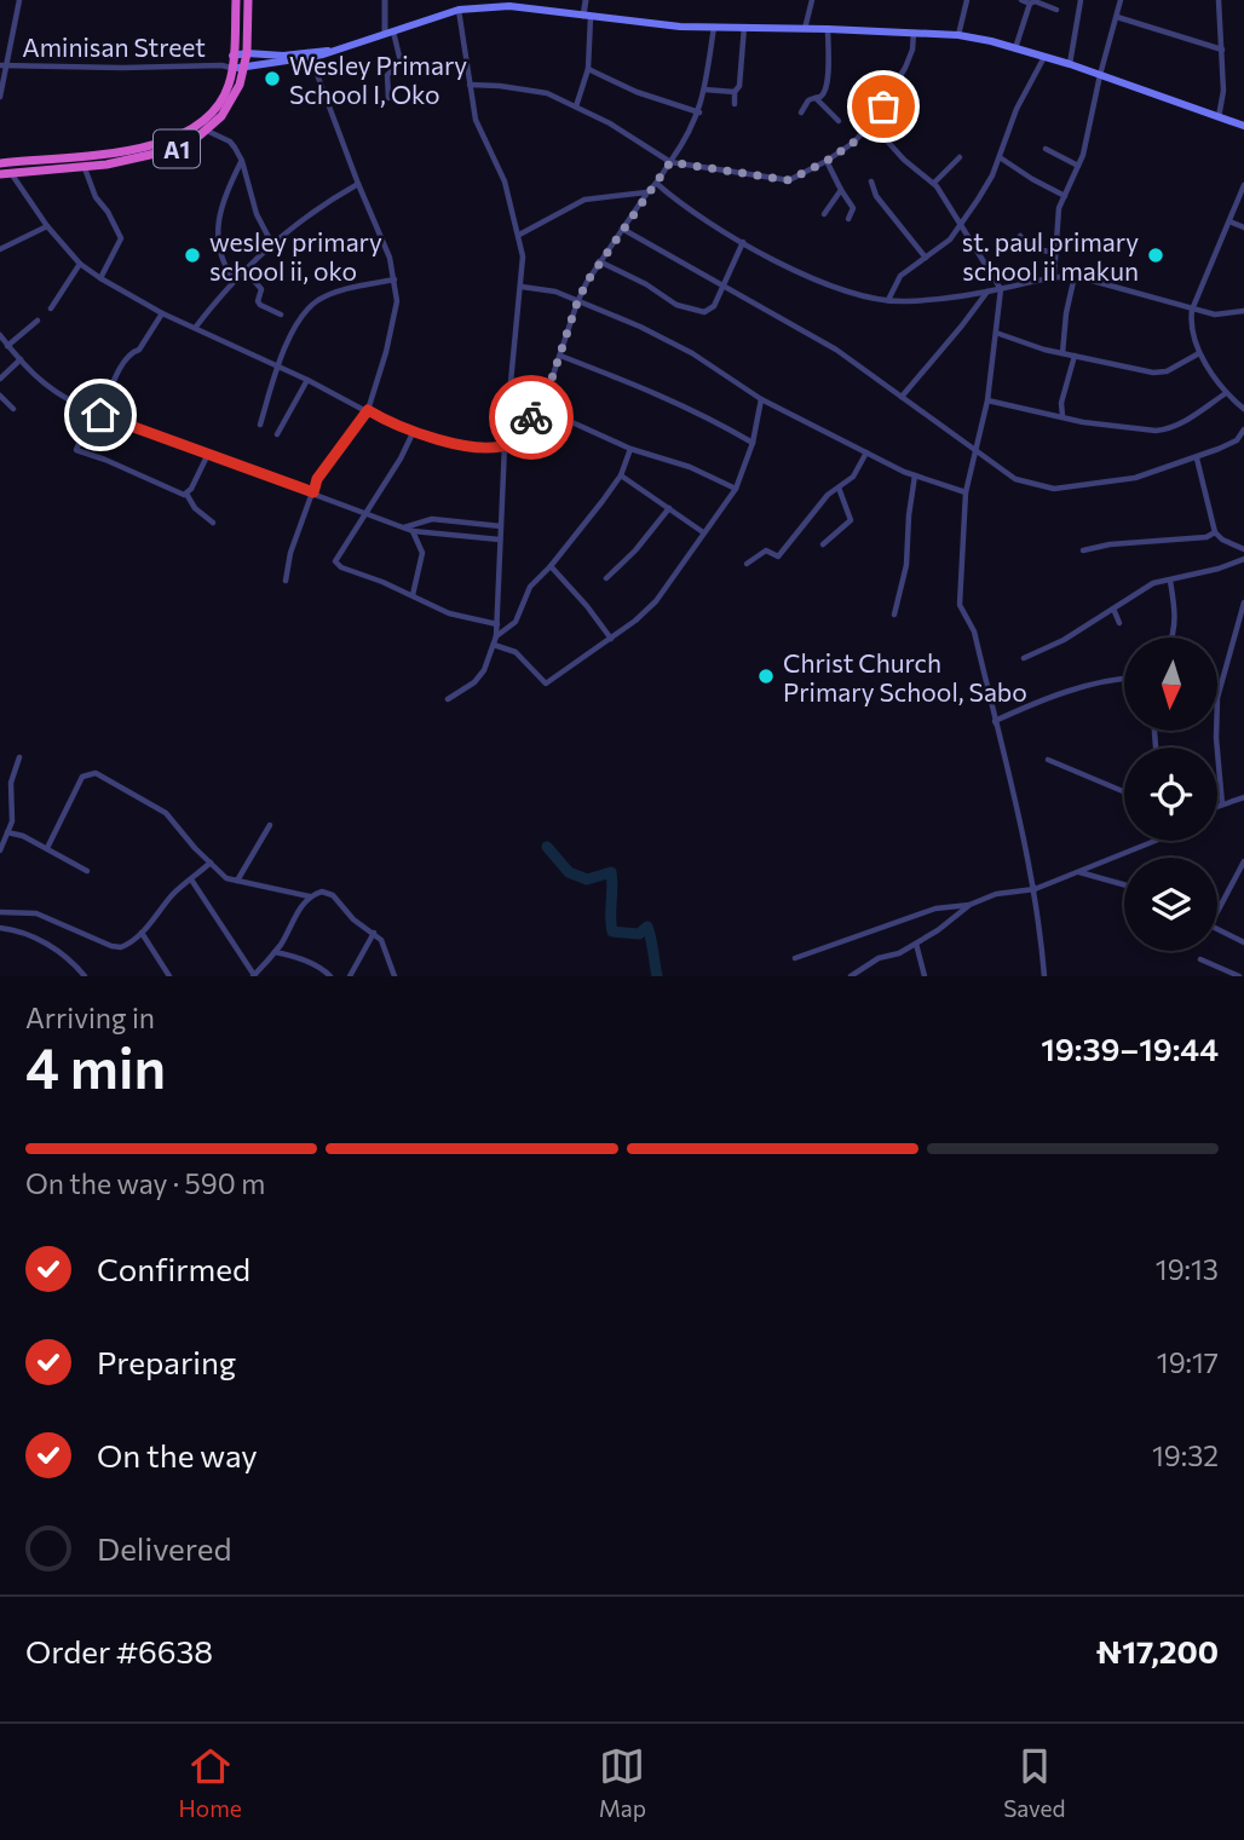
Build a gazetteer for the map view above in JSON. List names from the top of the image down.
{
  "streets": {
    "highway": ["A1"],
    "street": ["Aminisan Street"]
  },
  "crossings": [
    ["Aminisan Street", "A1"]
  ],
  "places": [
    "Wesley Primary School I, Oko",
    "wesley primary school ii, oko",
    "st. paul primary school ii makun",
    "Christ Church Primary School, Sabo"
  ],
  "north": "bottom",
  "page": {
    "heading": ["4 min", "Arriving in", "19:39–19:44"],
    "panel": ["Order #6638", "₦17,200"],
    "bar": "On the way · 590 m",
    "list": [
      ["Confirmed", "19:13"],
      ["Preparing", "19:17"],
      ["On the way", "19:32"],
      "Delivered"
    ],
    "tabs": ["Home", "Map", "Saved"]
  }
}
